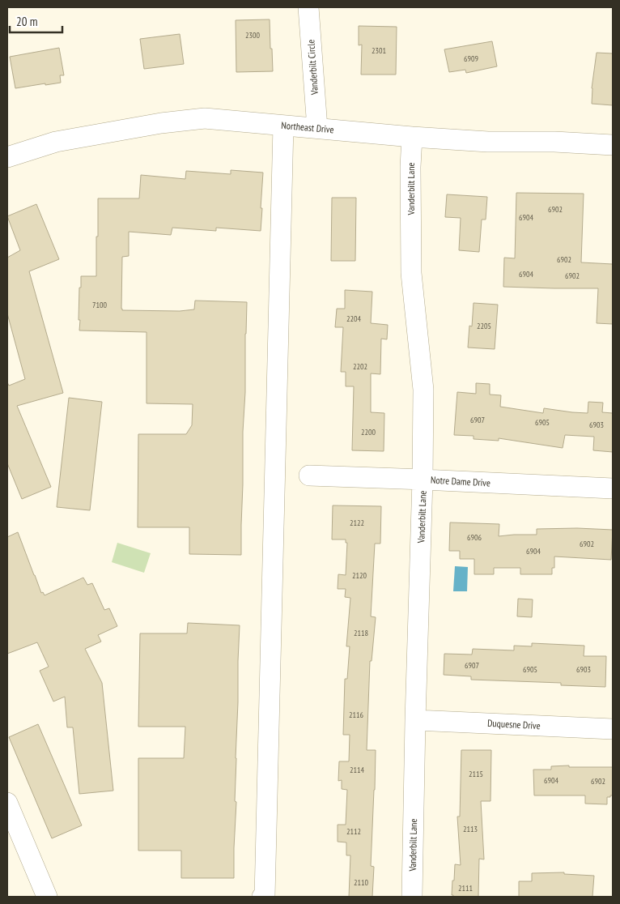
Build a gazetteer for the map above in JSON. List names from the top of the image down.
{
  "streets": {
    "street": [
      "Vanderbilt Circle",
      "Northeast Drive",
      "Vanderbilt Lane",
      "Notre Dame Drive",
      "Duquesne Drive"
    ]
  },
  "crossings": [
    ["Vanderbilt Circle", "Northeast Drive"],
    ["Northeast Drive", "Vanderbilt Lane"],
    ["Vanderbilt Lane", "Notre Dame Drive"],
    ["Vanderbilt Lane", "Duquesne Drive"]
  ],
  "house_numbers": [
    "2300",
    "2301",
    "6909",
    "6902",
    "6904",
    "6902",
    "6904",
    "6902",
    "7100",
    "2204",
    "2205",
    "2202",
    "6907",
    "6905",
    "6903",
    "2200",
    "2122",
    "6906",
    "6902",
    "6904",
    "2120",
    "2118",
    "6907",
    "6905",
    "6903",
    "2116",
    "2114",
    "2115",
    "6904",
    "6902",
    "2113",
    "2112",
    "2110",
    "2111"
  ],
  "scale_bar": "20 m"
}
